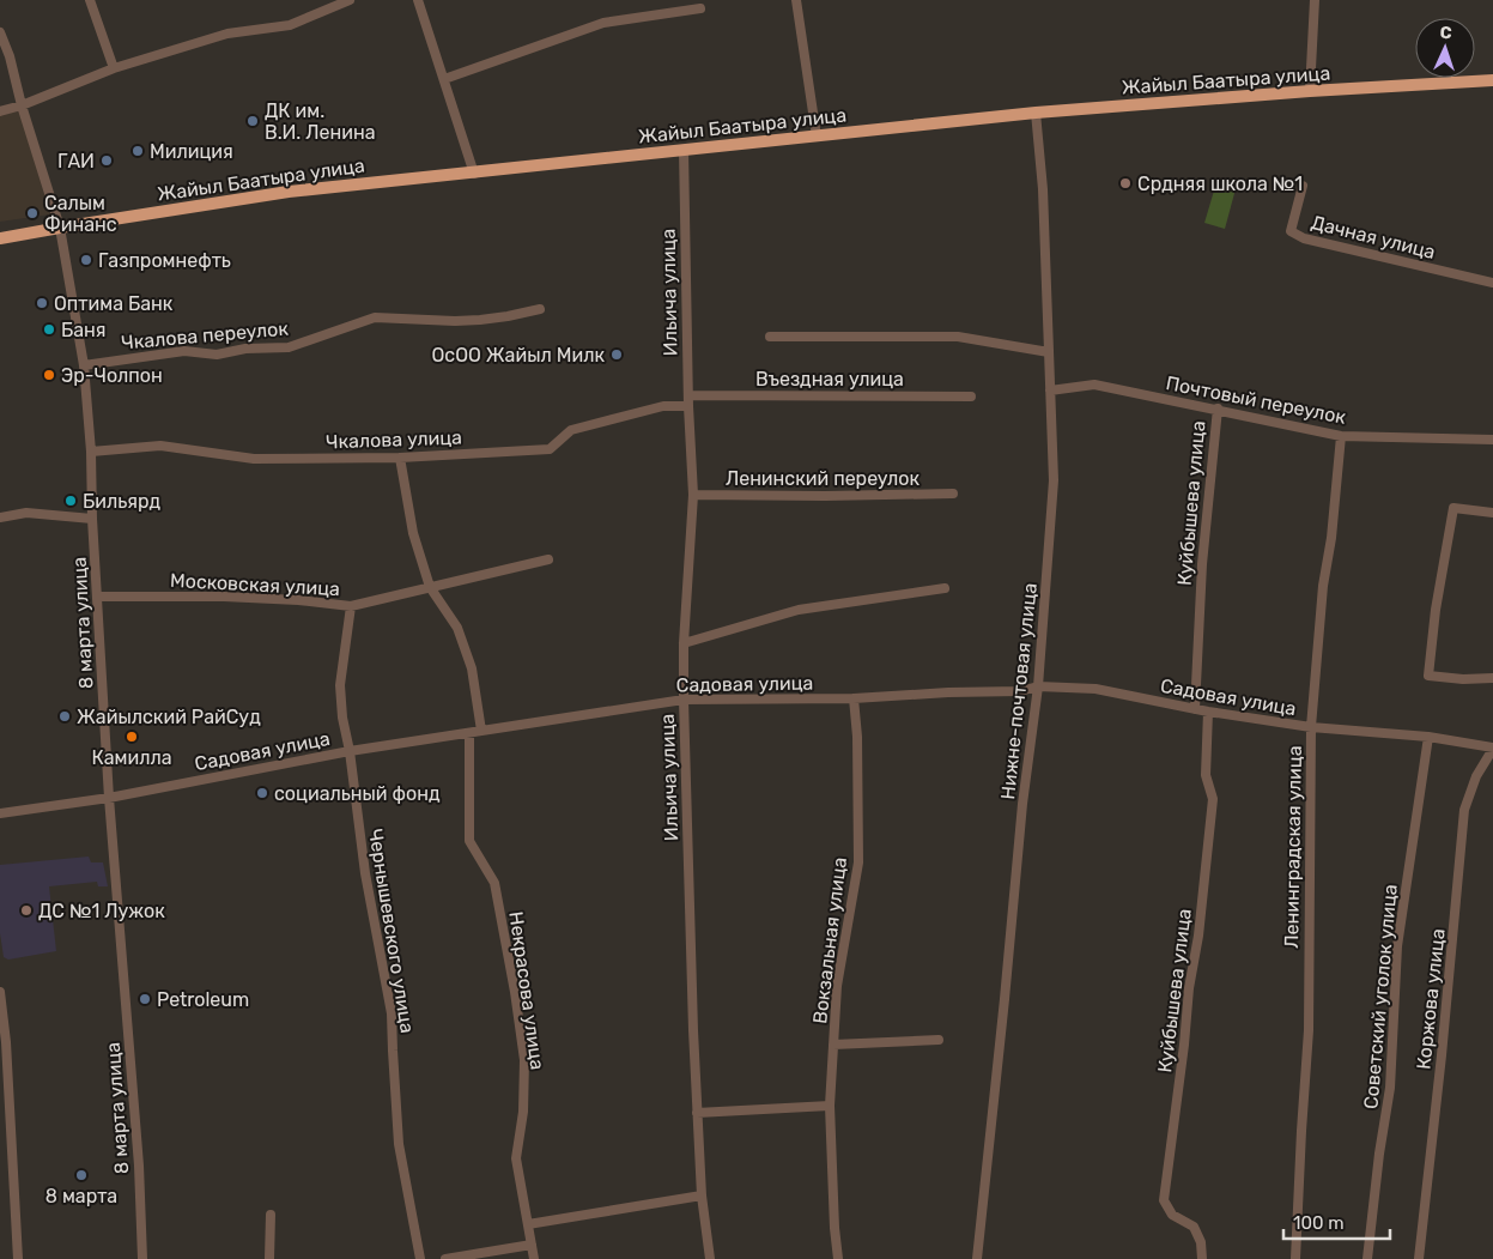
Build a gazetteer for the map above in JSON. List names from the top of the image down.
{
  "streets": {
    "highway": ["Жайыл Баатыра улица"],
    "street": [
      "Дачная улица",
      "Ильича улица",
      "Чкалова переулок",
      "Въездная улица",
      "Почтовый переулок",
      "Чкалова улица",
      "Ленинский переулок",
      "Куйбышева улица",
      "Московская улица",
      "8 марта улица",
      "Садовая улица",
      "Нижне-почтовая улица",
      "Ленинградская улица",
      "Чернышевского улица",
      "Вокзальная улица",
      "Некрасова улица",
      "Советский уголок улица",
      "Коржова улица"
    ]
  },
  "crossings": [
    ["Жайыл Баатыра улица", "Ильича улица"],
    ["Жайыл Баатыра улица", "8 марта улица"],
    ["Жайыл Баатыра улица", "Нижне-почтовая улица"],
    ["Ильича улица", "Въездная улица"],
    ["Ильича улица", "Чкалова улица"],
    ["Ильича улица", "Ленинский переулок"],
    ["Ильича улица", "Садовая улица"],
    ["Чкалова переулок", "8 марта улица"],
    ["Въездная улица", "Чкалова улица"],
    ["Почтовый переулок", "Куйбышева улица"],
    ["Почтовый переулок", "Нижне-почтовая улица"],
    ["Почтовый переулок", "Ленинградская улица"],
    ["Чкалова улица", "8 марта улица"],
    ["Куйбышева улица", "Садовая улица"],
    ["Московская улица", "8 марта улица"],
    ["Московская улица", "Чернышевского улица"],
    ["8 марта улица", "Садовая улица"],
    ["Садовая улица", "Нижне-почтовая улица"],
    ["Садовая улица", "Ленинградская улица"],
    ["Садовая улица", "Чернышевского улица"],
    ["Садовая улица", "Вокзальная улица"],
    ["Садовая улица", "Некрасова улица"],
    ["Садовая улица", "Советский уголок улица"],
    ["Садовая улица", "Коржова улица"]
  ],
  "places": [
    "ДК им. В.И. Ленина",
    "Милиция",
    "ГАИ",
    "Срдняя школа №1",
    "Салым Финанс",
    "Газпромнефть",
    "Оптима Банк",
    "Баня",
    "ОсОО Жайыл Милк",
    "Эр-Чолпон",
    "Бильярд",
    "Жайылский РайСуд",
    "Камилла",
    "социальный фонд",
    "ДС №1 Лужок",
    "Petroleum",
    "8 марта"
  ],
  "scale_bar": "100 m",
  "north": "top"
}
